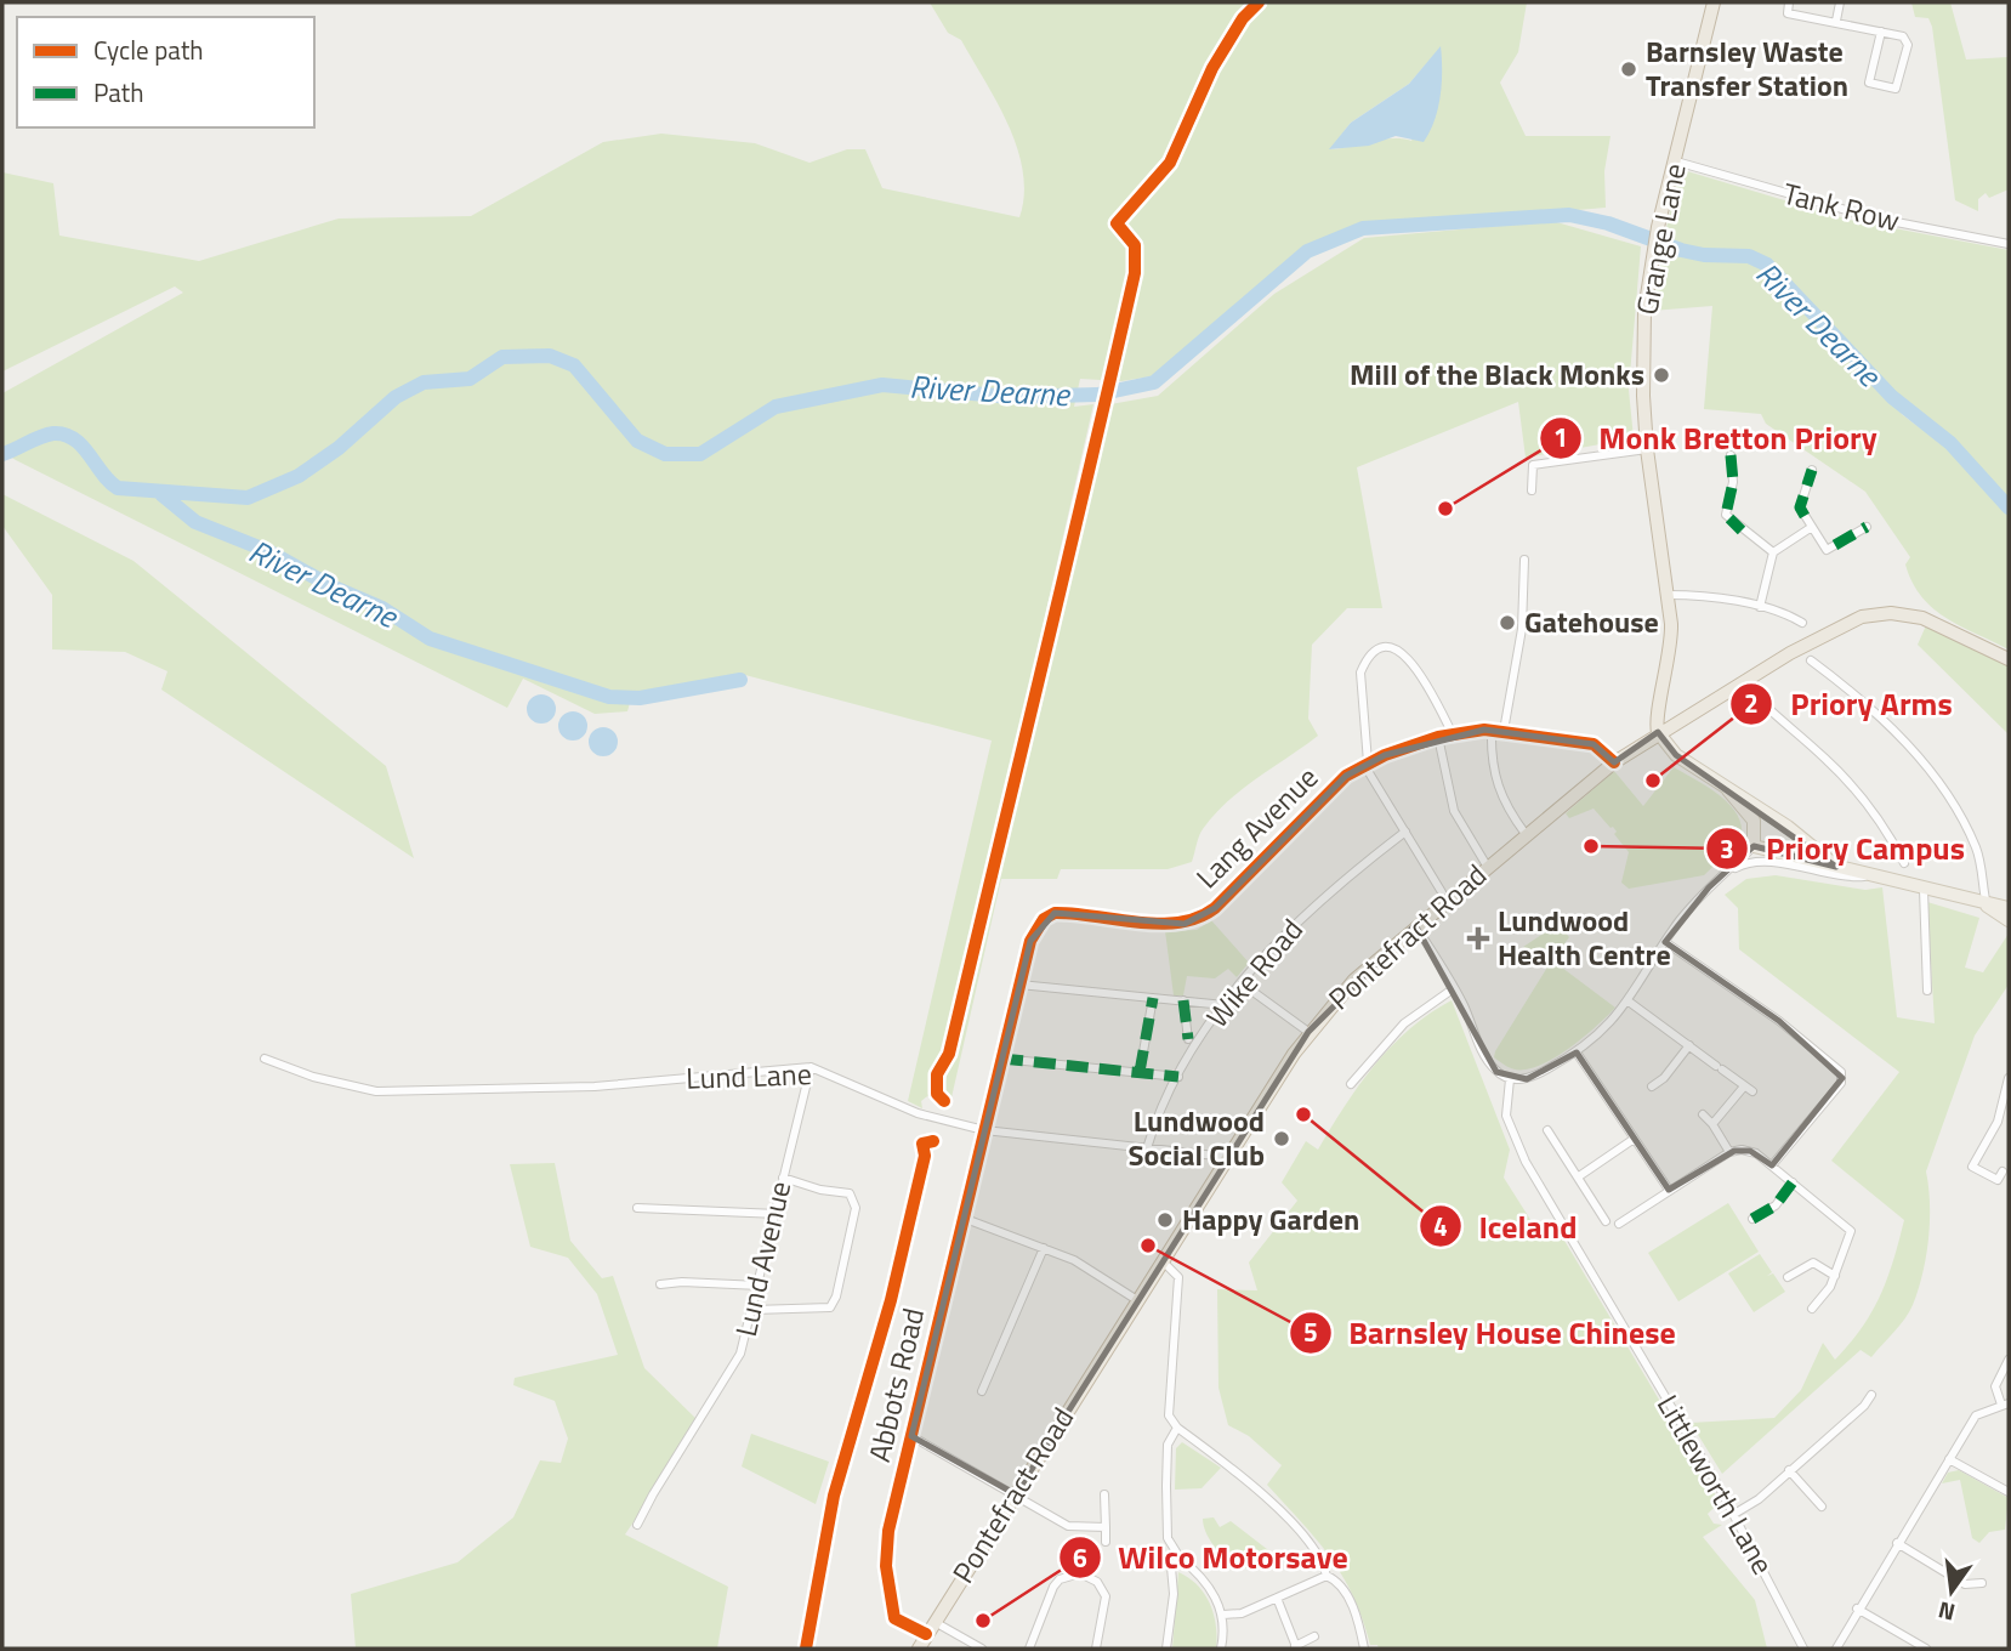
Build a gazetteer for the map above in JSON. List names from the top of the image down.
{
  "streets": {
    "highway": ["Grange Lane", "Pontefract Road"],
    "street": [
      "Tank Row",
      "Lang Avenue",
      "Wike Road",
      "Lund Lane",
      "Lund Avenue",
      "Abbots Road",
      "Littleworth Lane"
    ]
  },
  "crossings": [
    ["Tank Row", "Grange Lane"],
    ["Grange Lane", "Pontefract Road"],
    ["Lang Avenue", "Pontefract Road"],
    ["Lang Avenue", "Lund Lane"],
    ["Lang Avenue", "Abbots Road"],
    ["Pontefract Road", "Lund Lane"],
    ["Pontefract Road", "Abbots Road"],
    ["Wike Road", "Lund Lane"],
    ["Lund Lane", "Lund Avenue"],
    ["Lund Lane", "Abbots Road"]
  ],
  "water": ["River Dearne"],
  "places": {
    "other": [
      "Barnsley Waste Transfer Station",
      "Mill of the Black Monks",
      "Monk Bretton Priory",
      "Gatehouse",
      "Priory Arms",
      "Priory Campus",
      "Iceland",
      "Lundwood Social Club",
      "Happy Garden",
      "Barnsley House Chinese",
      "Wilco Motorsave"
    ],
    "health": ["Lundwood Health Centre"]
  },
  "legend": ["Cycle path", "Path"],
  "north": "bottom"
}
